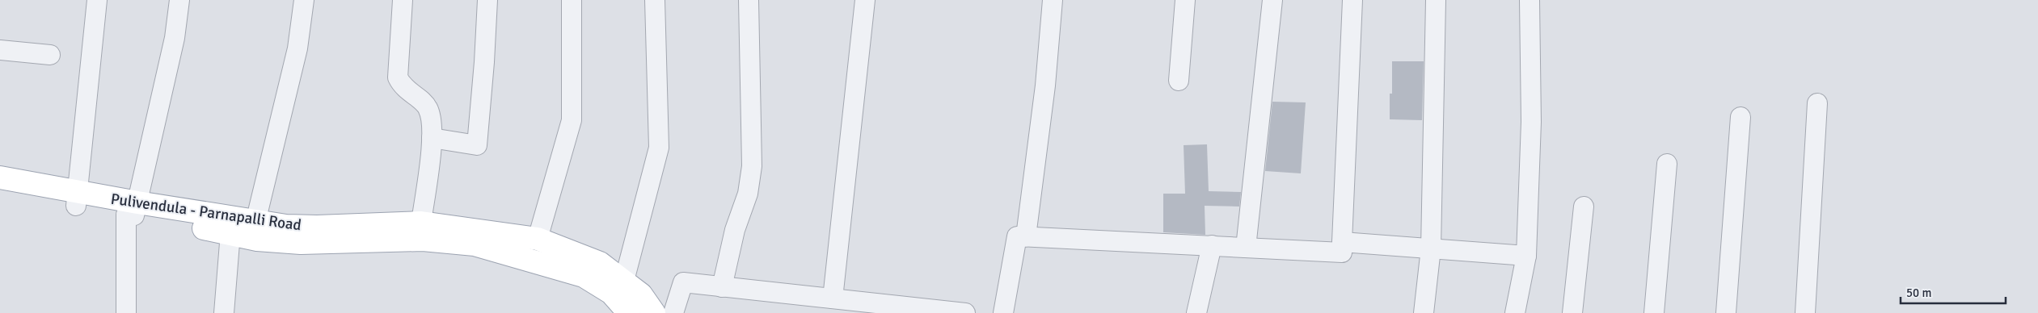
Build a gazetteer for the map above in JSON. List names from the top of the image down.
{
  "streets": {
    "main road": ["Pulivendula - Parnapalli Road"]
  },
  "scale_bar": "50 m"
}
